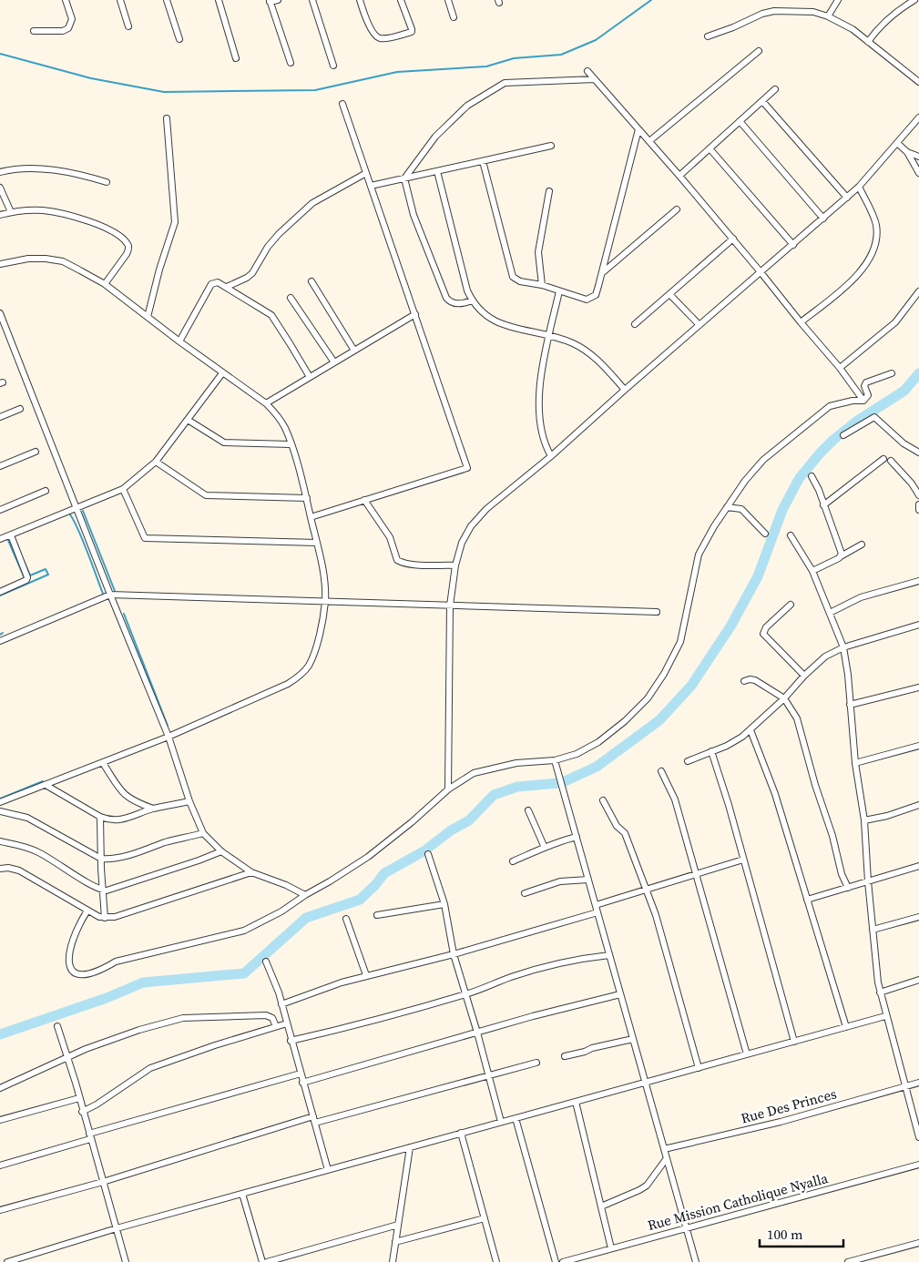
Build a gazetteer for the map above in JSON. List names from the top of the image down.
{
  "streets": {
    "street": ["Rue Des Princes", "Rue Mission Catholique Nyalla"]
  },
  "scale_bar": "100 m"
}
